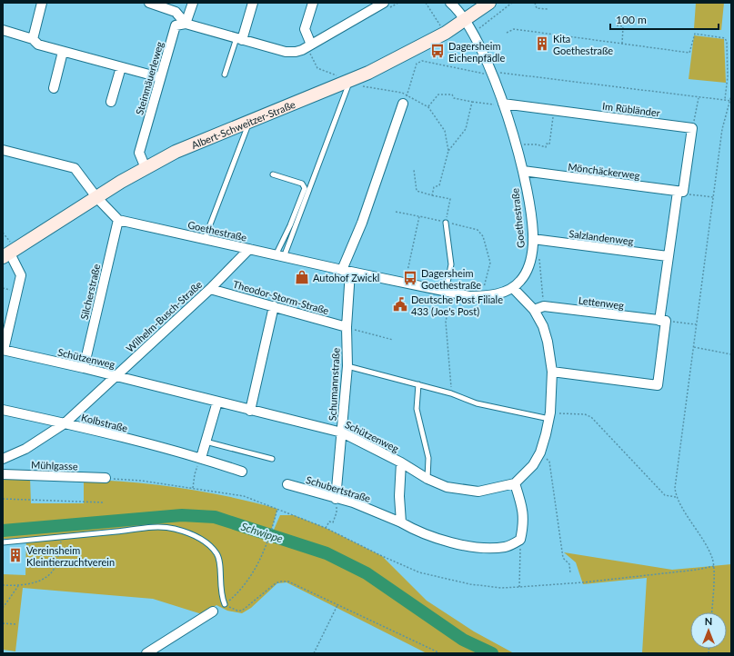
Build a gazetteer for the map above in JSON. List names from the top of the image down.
{
  "streets": {
    "street": [
      "Steinmäuerleweg",
      "Im Rübländer",
      "Albert-Schweitzer-Straße",
      "Mönchäckerweg",
      "Goethestraße",
      "Salzlandenweg",
      "Silcherstraße",
      "Theodor-Storm-Straße",
      "Lettenweg",
      "Wilhelm-Busch-Straße",
      "Schützenweg",
      "Schumannstraße",
      "Kolbstraße",
      "Mühlgasse",
      "Schubertstraße"
    ]
  },
  "crossings": [
    ["Steinmäuerleweg", "Albert-Schweitzer-Straße"],
    ["Im Rübländer", "Goethestraße"],
    ["Albert-Schweitzer-Straße", "Goethestraße"],
    ["Mönchäckerweg", "Goethestraße"],
    ["Goethestraße", "Salzlandenweg"],
    ["Goethestraße", "Silcherstraße"],
    ["Goethestraße", "Wilhelm-Busch-Straße"],
    ["Goethestraße", "Schumannstraße"],
    ["Silcherstraße", "Schützenweg"],
    ["Theodor-Storm-Straße", "Wilhelm-Busch-Straße"],
    ["Theodor-Storm-Straße", "Schumannstraße"],
    ["Wilhelm-Busch-Straße", "Schützenweg"],
    ["Wilhelm-Busch-Straße", "Kolbstraße"],
    ["Schützenweg", "Schumannstraße"],
    ["Schumannstraße", "Schubertstraße"]
  ],
  "water": ["Schwippe"],
  "places": {
    "building": ["Kita Goethestraße", "Vereinsheim Kleintierzuchtverein"],
    "bus stop": ["Dagersheim Eichenpfädle", "Dagersheim Goethestraße"],
    "shop": ["Autohof Zwickl"],
    "public building": ["Deutsche Post Filiale 433 (Joe's Post)"]
  },
  "scale_bar": "100 m",
  "north": "top"
}
